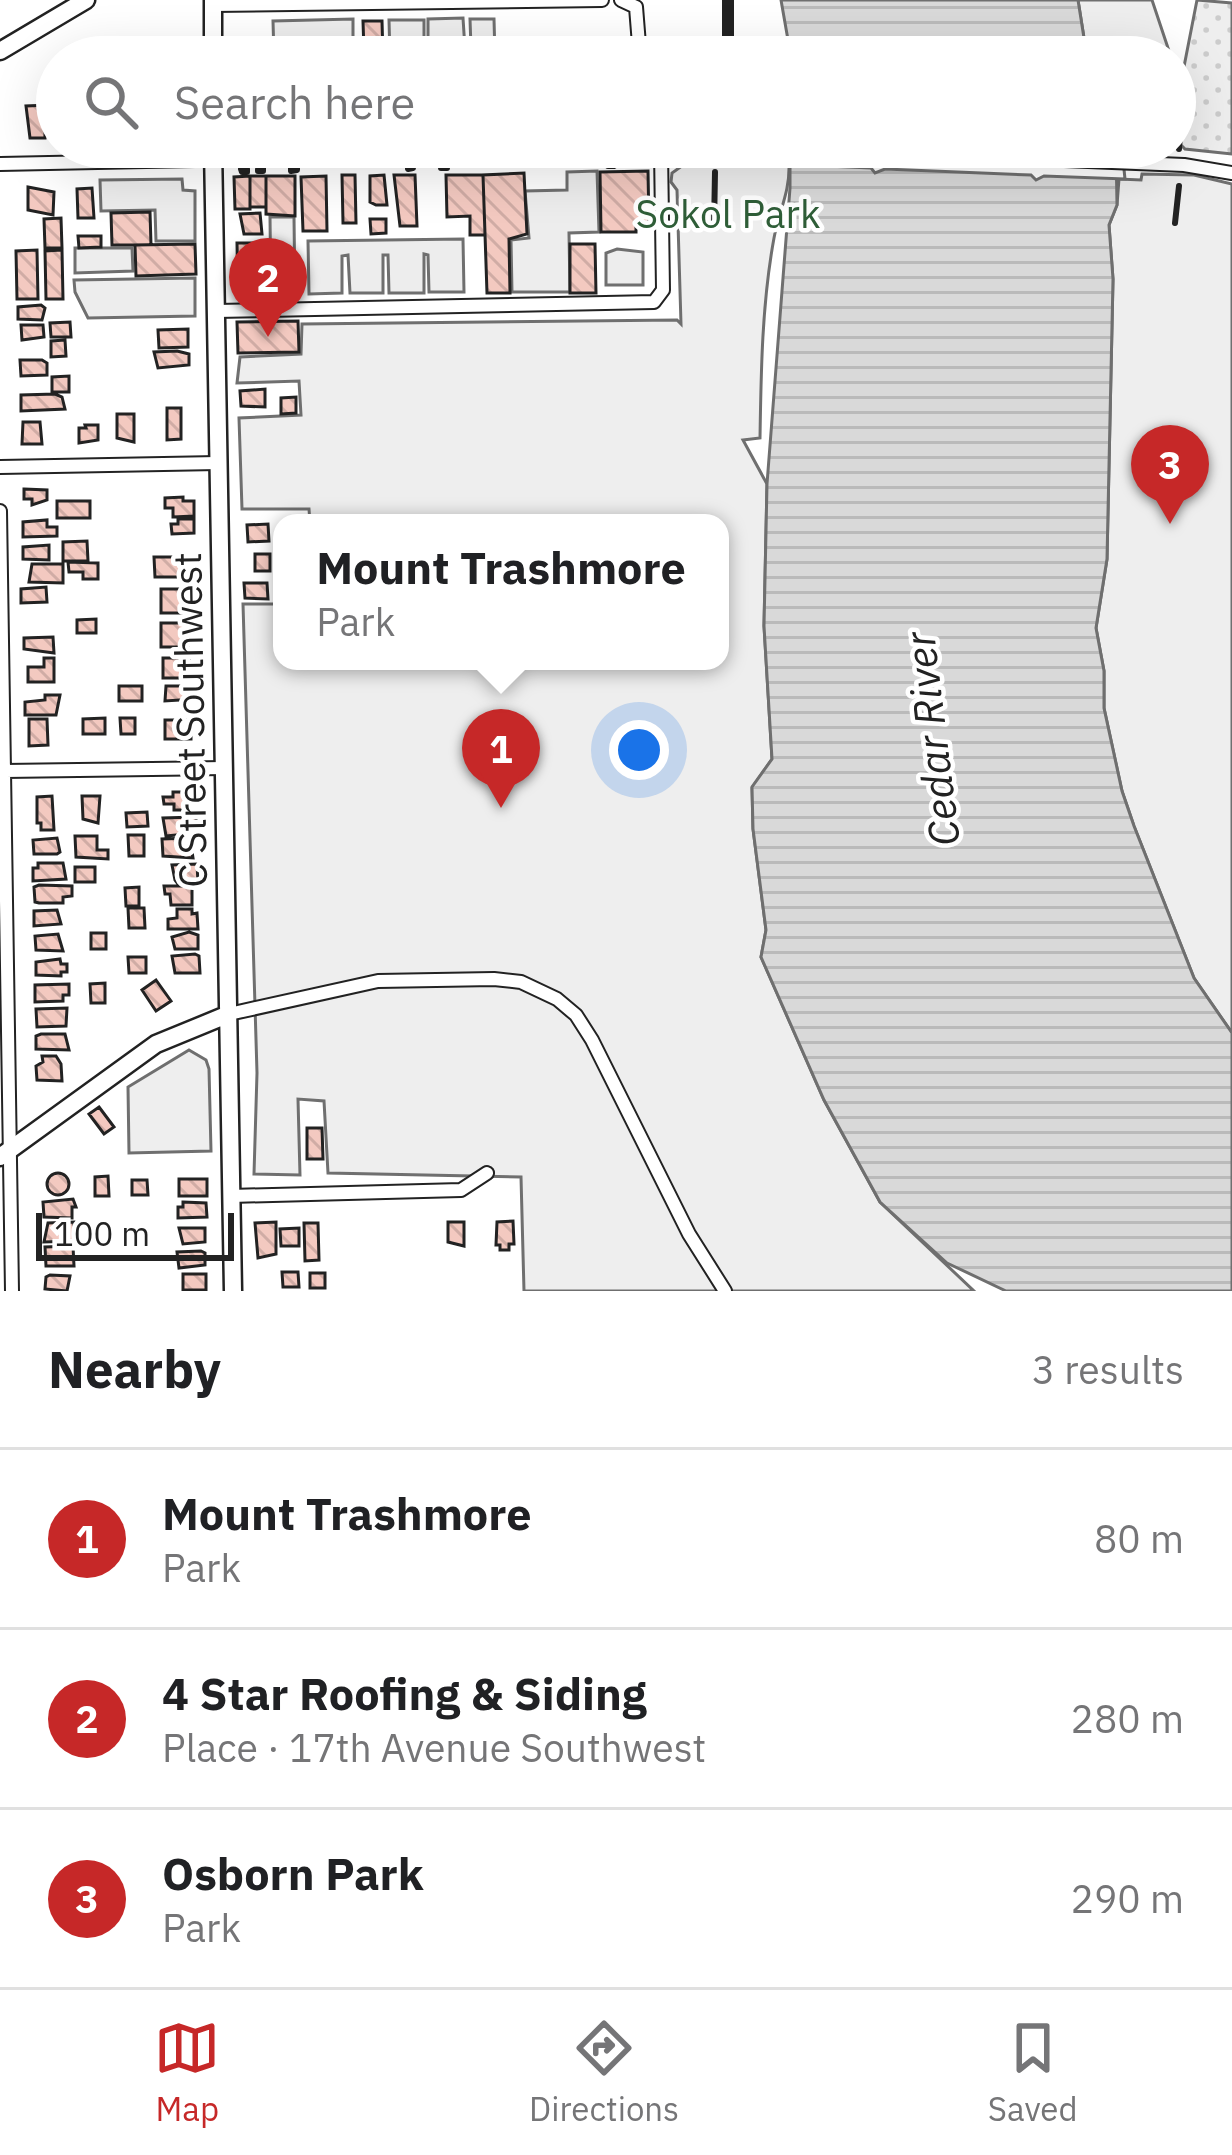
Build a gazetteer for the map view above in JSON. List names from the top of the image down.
{
  "streets": {
    "main road": ["C Street Southwest"]
  },
  "water": ["Cedar River"],
  "parks": ["Sokol Park"],
  "scale_bar": "100 m",
  "page": {
    "search": "Search here",
    "pins": ["2", "3", "1"],
    "popup": ["Mount Trashmore", "Park"],
    "scale": "100 m",
    "heading": ["Nearby", "3 results"],
    "list": [
      {
        "mark": "1",
        "name": "Mount Trashmore",
        "note": "Park",
        "value": "80 m"
      },
      {
        "mark": "2",
        "name": "4 Star Roofing & Siding",
        "note": "Place · 17th Avenue Southwest",
        "value": "280 m"
      },
      {
        "mark": "3",
        "name": "Osborn Park",
        "note": "Park",
        "value": "290 m"
      }
    ],
    "nav": ["Map", "Directions", "Saved"]
  }
}
